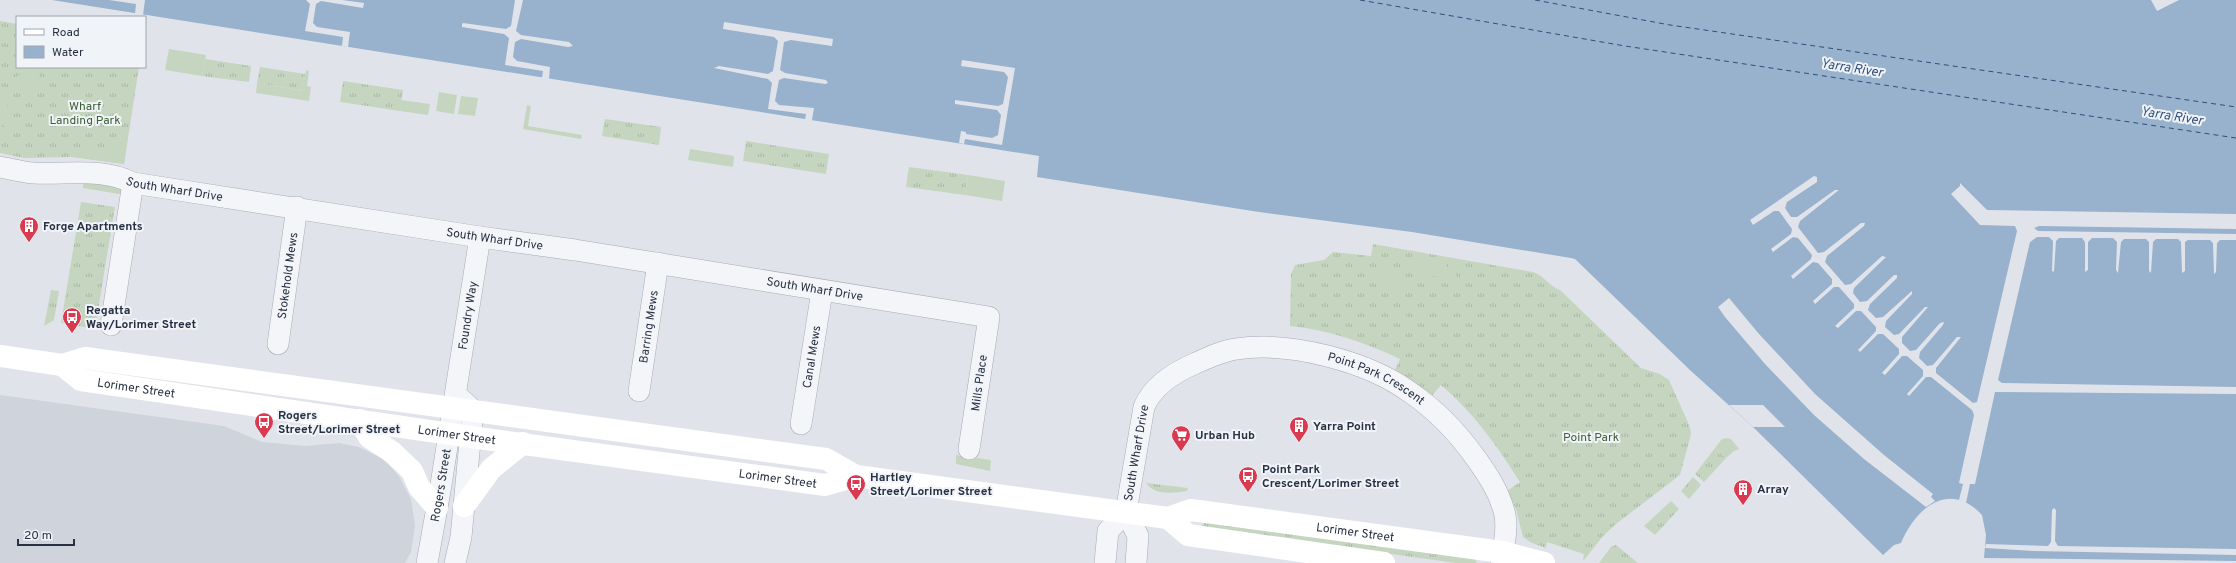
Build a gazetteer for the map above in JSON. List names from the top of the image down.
{
  "streets": {
    "main road": ["Lorimer Street"],
    "street": [
      "South Wharf Drive",
      "Stokehold Mews",
      "Foundry Way",
      "Barring Mews",
      "Canal Mews",
      "Point Park Crescent",
      "Mills Place",
      "Rogers Street"
    ]
  },
  "crossings": [
    ["South Wharf Drive", "Stokehold Mews"],
    ["South Wharf Drive", "Foundry Way"],
    ["South Wharf Drive", "Barring Mews"],
    ["South Wharf Drive", "Canal Mews"],
    ["South Wharf Drive", "Point Park Crescent"],
    ["South Wharf Drive", "Mills Place"],
    ["South Wharf Drive", "Lorimer Street"],
    ["Foundry Way", "Lorimer Street"],
    ["Foundry Way", "Rogers Street"],
    ["Point Park Crescent", "Lorimer Street"],
    ["Lorimer Street", "Rogers Street"]
  ],
  "water": ["Yarra River"],
  "parks": ["Wharf Landing Park", "Point Park"],
  "places": {
    "building": ["Forge Apartments", "Yarra Point", "Array"],
    "bus stop": [
      "Regatta Way/Lorimer Street",
      "Rogers Street/Lorimer Street",
      "Point Park Crescent/Lorimer Street",
      "Hartley Street/Lorimer Street"
    ],
    "supermarket": ["Urban Hub"]
  },
  "legend": ["Road", "Water"],
  "scale_bar": "20 m"
}
